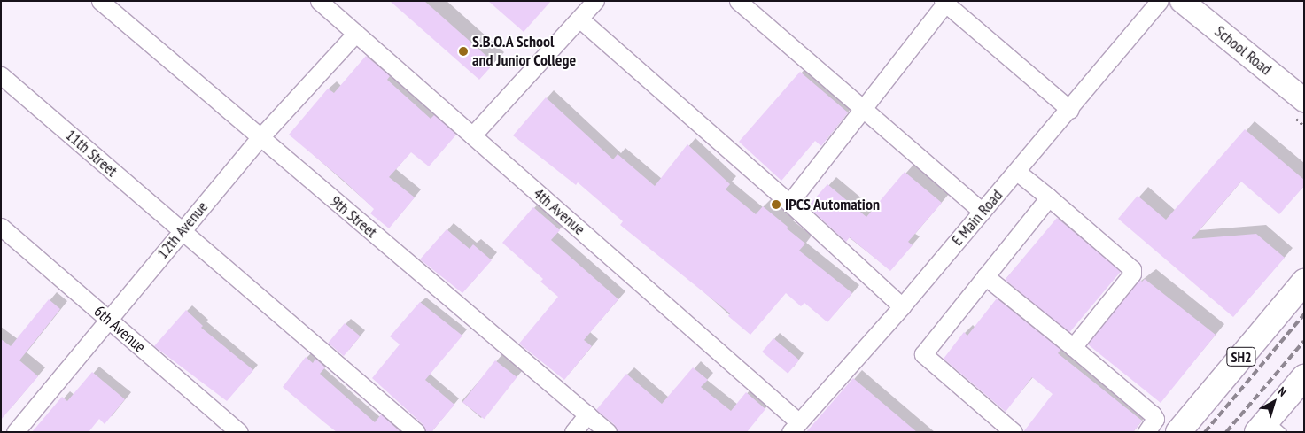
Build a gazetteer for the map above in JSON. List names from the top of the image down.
{
  "streets": {
    "main road": ["SH2"],
    "street": [
      "School Road",
      "11th Street",
      "4th Avenue",
      "9th Street",
      "E Main Road",
      "12th Avenue",
      "6th Avenue"
    ]
  },
  "crossings": [
    ["11th Street", "12th Avenue"],
    ["4th Avenue", "E Main Road"],
    ["4th Avenue", "12th Avenue"],
    ["9th Street", "12th Avenue"],
    ["12th Avenue", "6th Avenue"]
  ],
  "places": ["S.B.O.A School and Junior College", "IPCS Automation"],
  "north": "top right"
}
